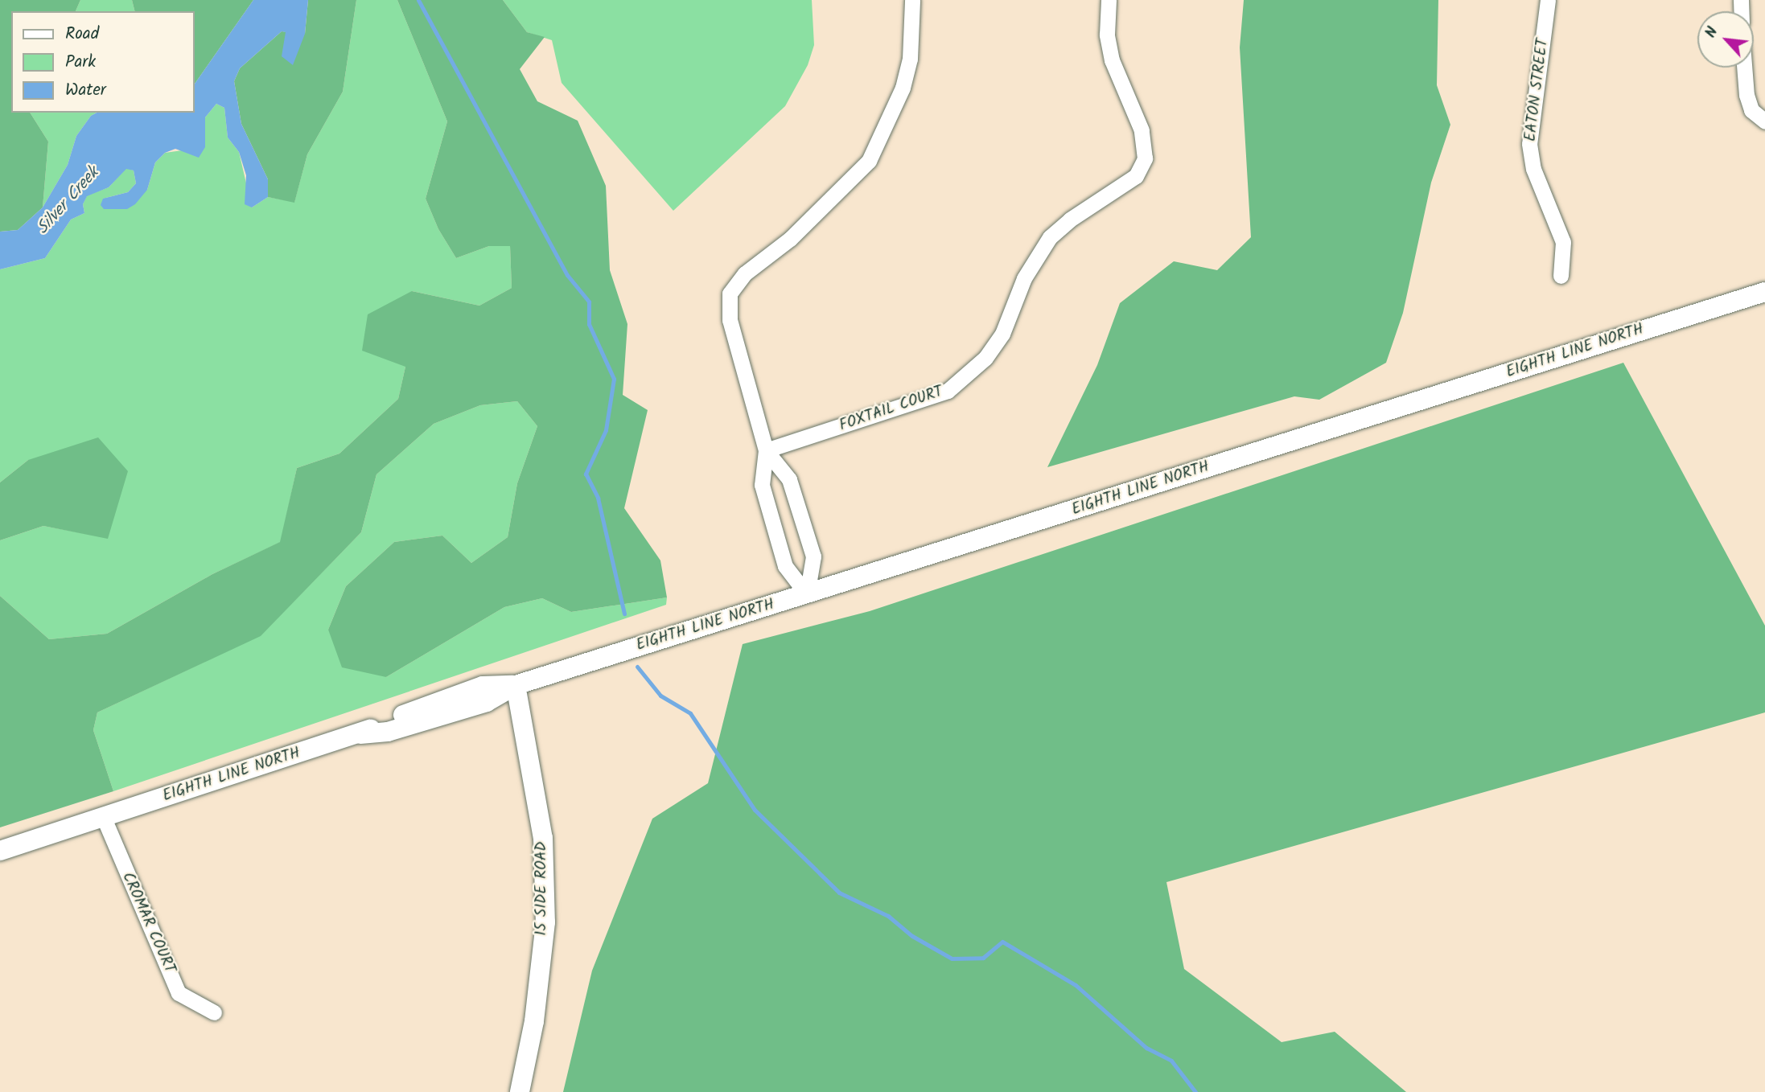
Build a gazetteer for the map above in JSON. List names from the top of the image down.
{
  "streets": {
    "street": [
      "EATON STREET",
      "EIGHTH LINE NORTH",
      "FOXTAIL COURT",
      "15 SIDE ROAD",
      "CROMAR COURT"
    ]
  },
  "crossings": [
    ["EIGHTH LINE NORTH", "15 SIDE ROAD"],
    ["EIGHTH LINE NORTH", "CROMAR COURT"]
  ],
  "water": ["Silver Creek"],
  "legend": ["Road", "Park", "Water"],
  "north": "top left"
}
